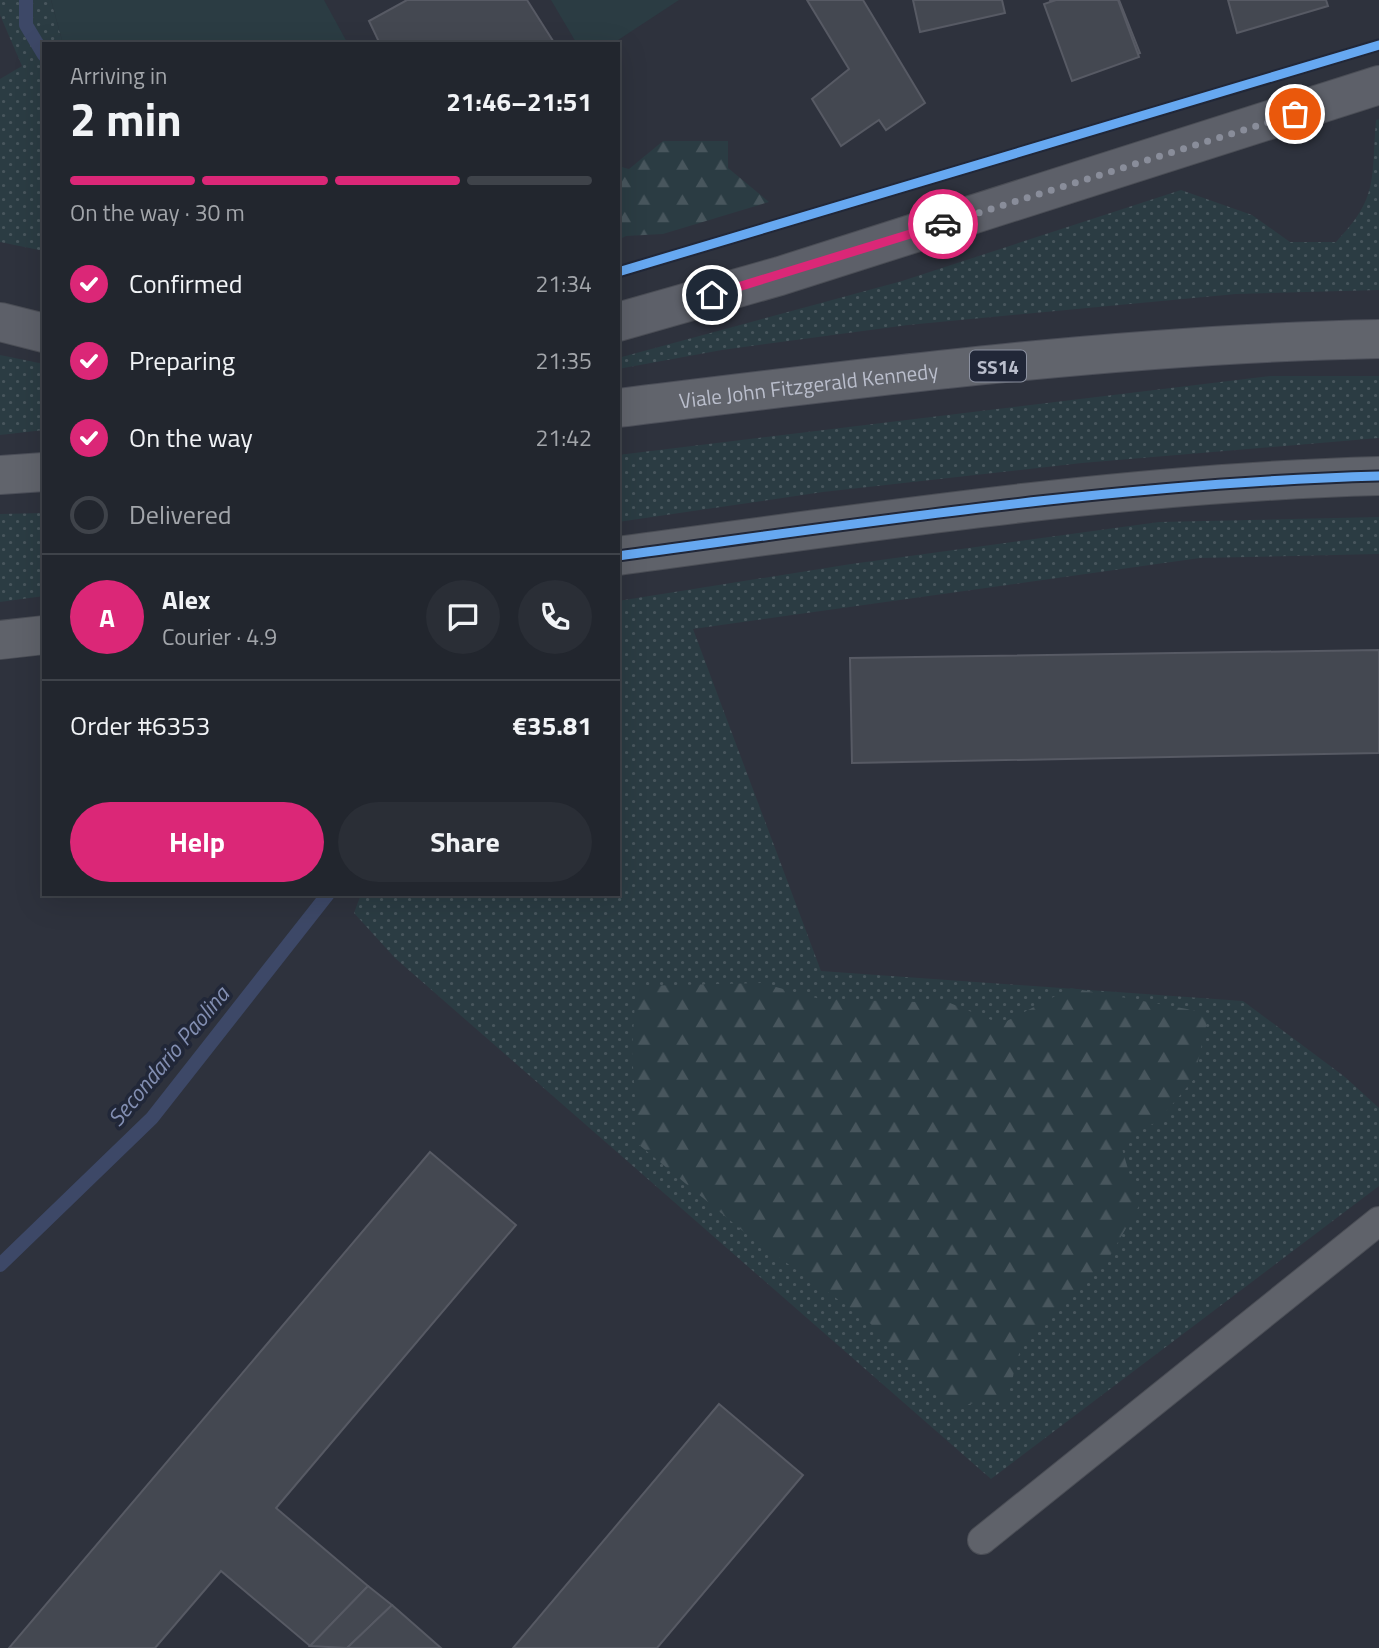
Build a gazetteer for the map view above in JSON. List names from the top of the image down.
{
  "streets": {
    "main road": ["SS14", "Viale John Fitzgerald Kennedy"]
  },
  "water": ["Secondario Paolina"],
  "page": {
    "heading": ["2 min", "Arriving in", "21:46–21:51"],
    "panel": [
      "Alex",
      "Courier · 4.9",
      "Order #6353",
      "€35.81"
    ],
    "bar": "On the way · 30 m",
    "list": [
      ["Confirmed", "21:34"],
      ["Preparing", "21:35"],
      ["On the way", "21:42"],
      "Delivered"
    ],
    "round": "A",
    "buttons": ["Help", "Share"]
  }
}
